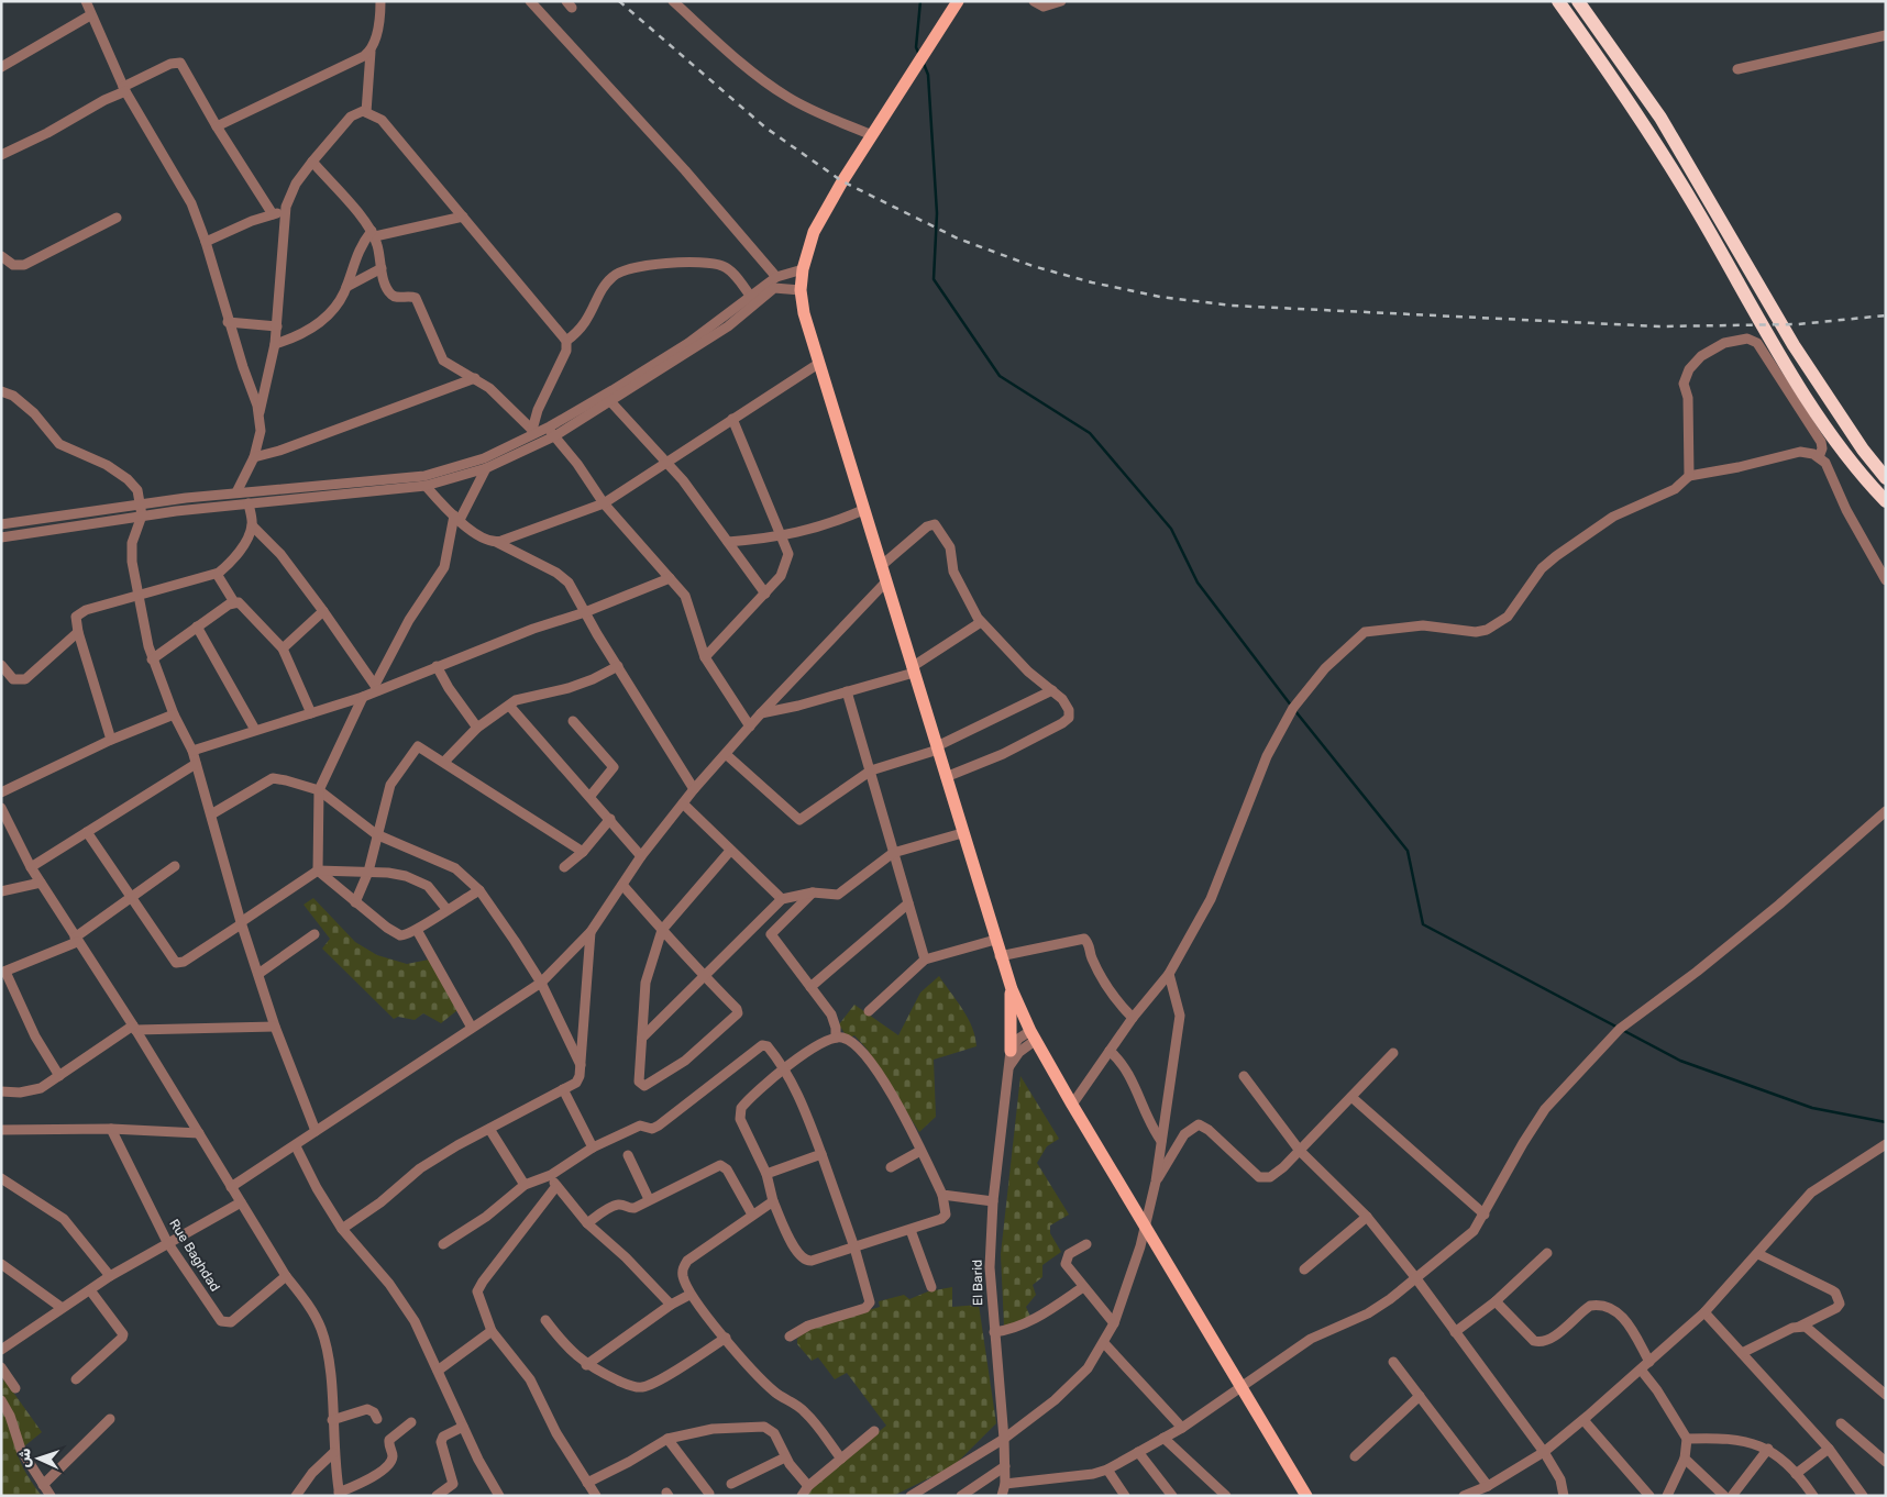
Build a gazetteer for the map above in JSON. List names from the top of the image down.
{
  "streets": {
    "street": ["Rue Baghdad", "El Barid"]
  },
  "north": "left"
}
